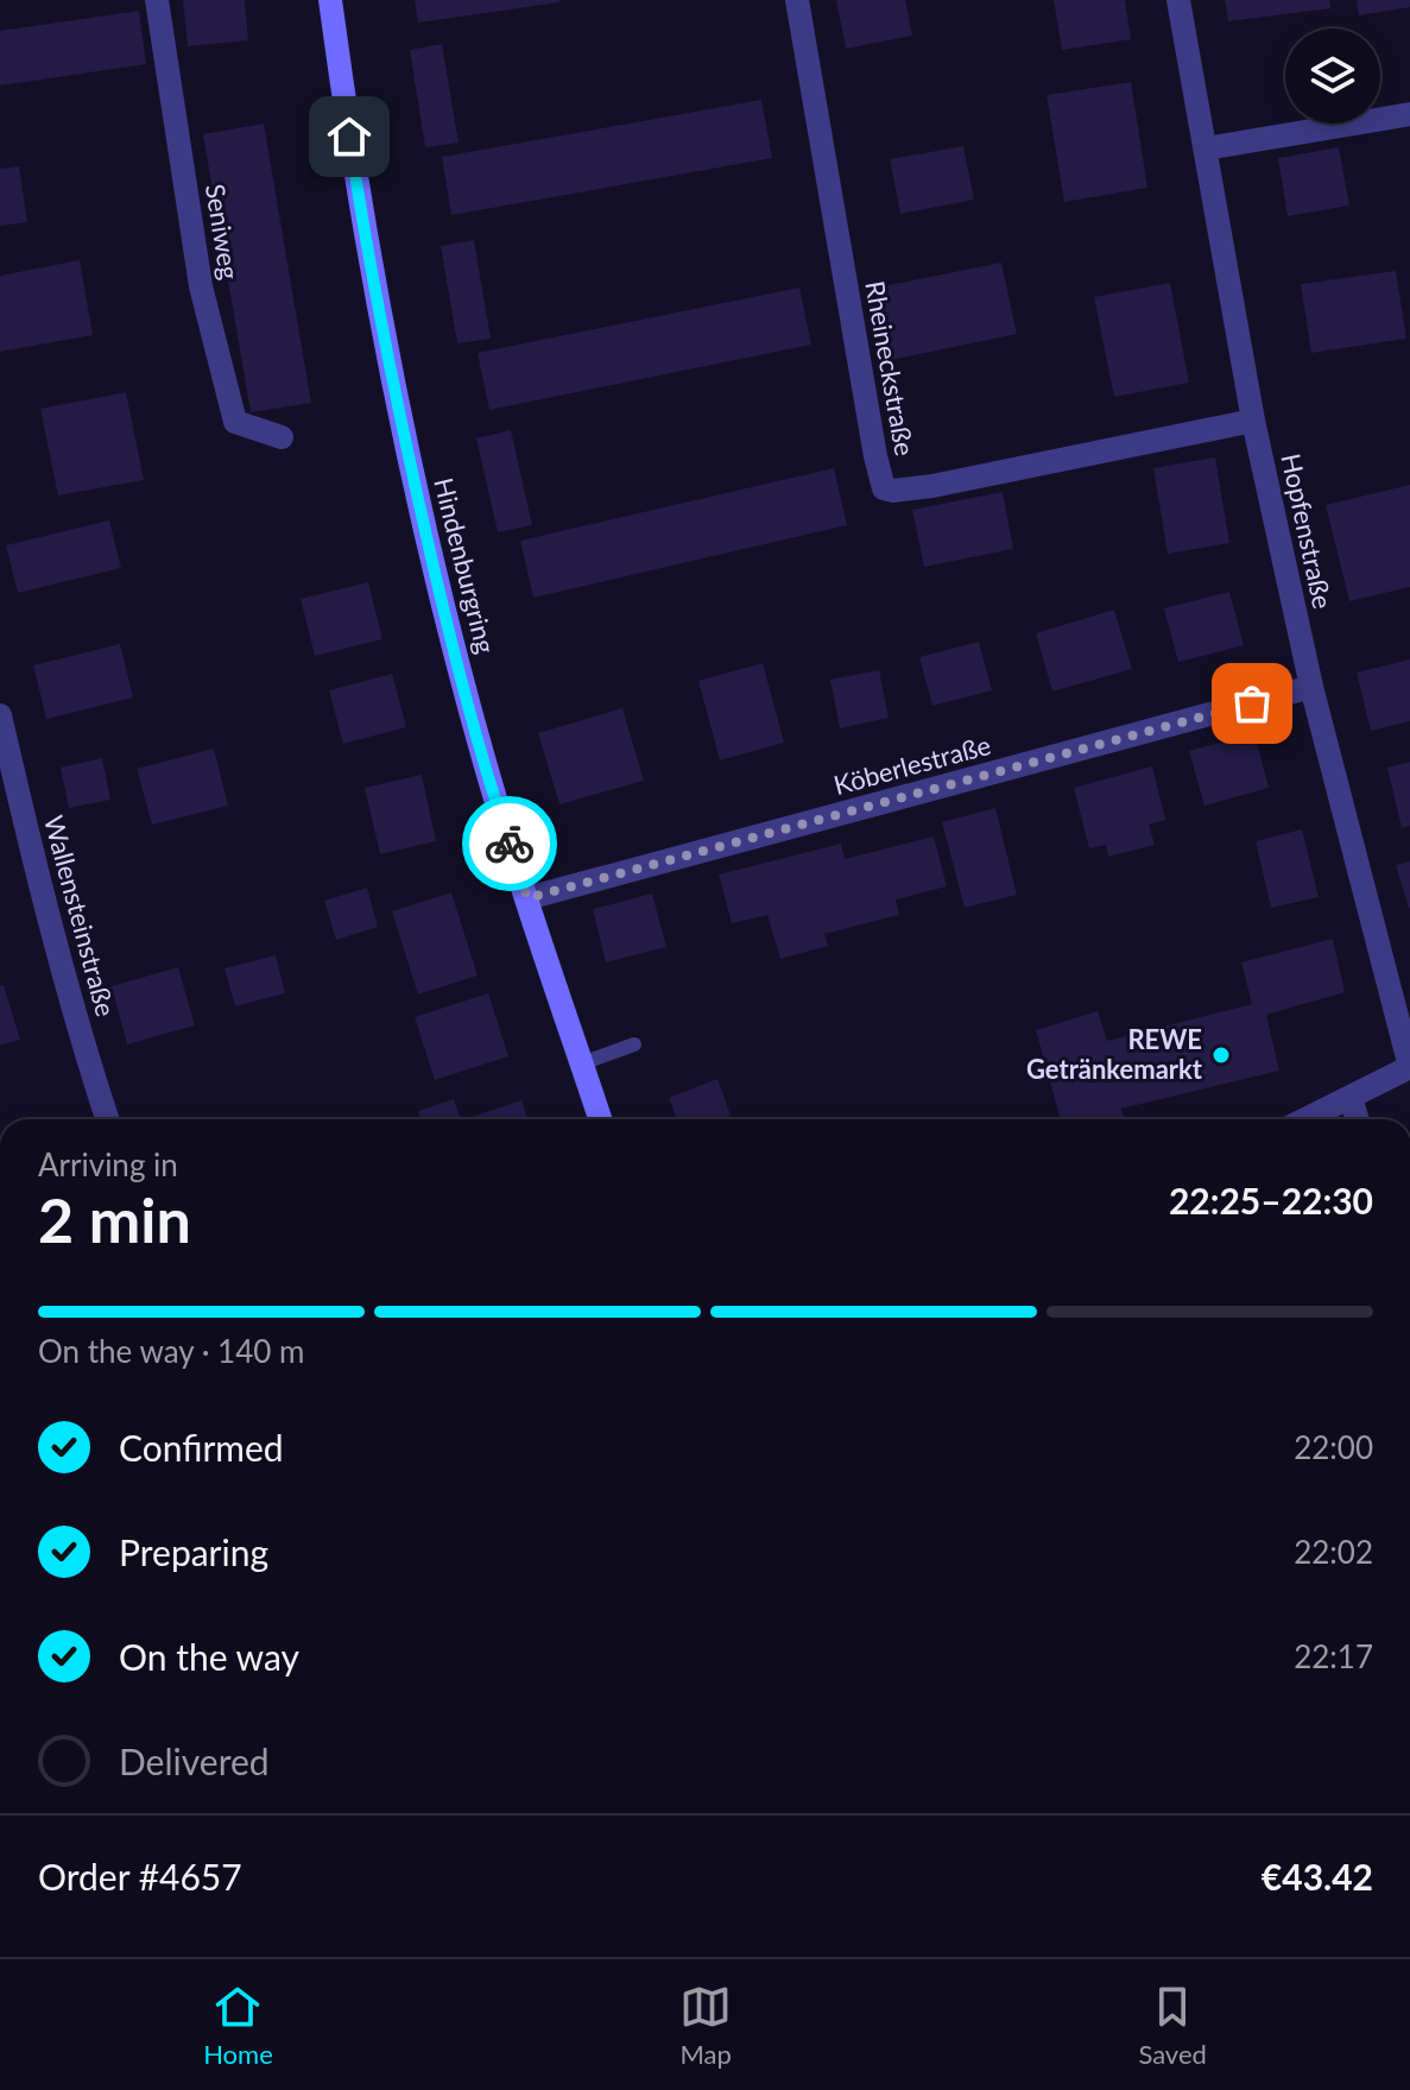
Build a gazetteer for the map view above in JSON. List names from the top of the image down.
{
  "streets": {
    "main road": ["Hindenburgring"],
    "street": [
      "Seniweg",
      "Rheineckstraße",
      "Hopfenstraße",
      "Köberlestraße",
      "Wallensteinstraße"
    ]
  },
  "crossings": [
    ["Rheineckstraße", "Hopfenstraße"],
    ["Hopfenstraße", "Köberlestraße"],
    ["Hindenburgring", "Köberlestraße"]
  ],
  "places": ["REWE Getränkemarkt"],
  "page": {
    "heading": ["2 min", "Arriving in", "22:25–22:30"],
    "panel": ["Order #4657", "€43.42"],
    "bar": "On the way · 140 m",
    "list": [
      ["Confirmed", "22:00"],
      ["Preparing", "22:02"],
      ["On the way", "22:17"],
      "Delivered"
    ],
    "tabs": ["Home", "Map", "Saved"]
  }
}
